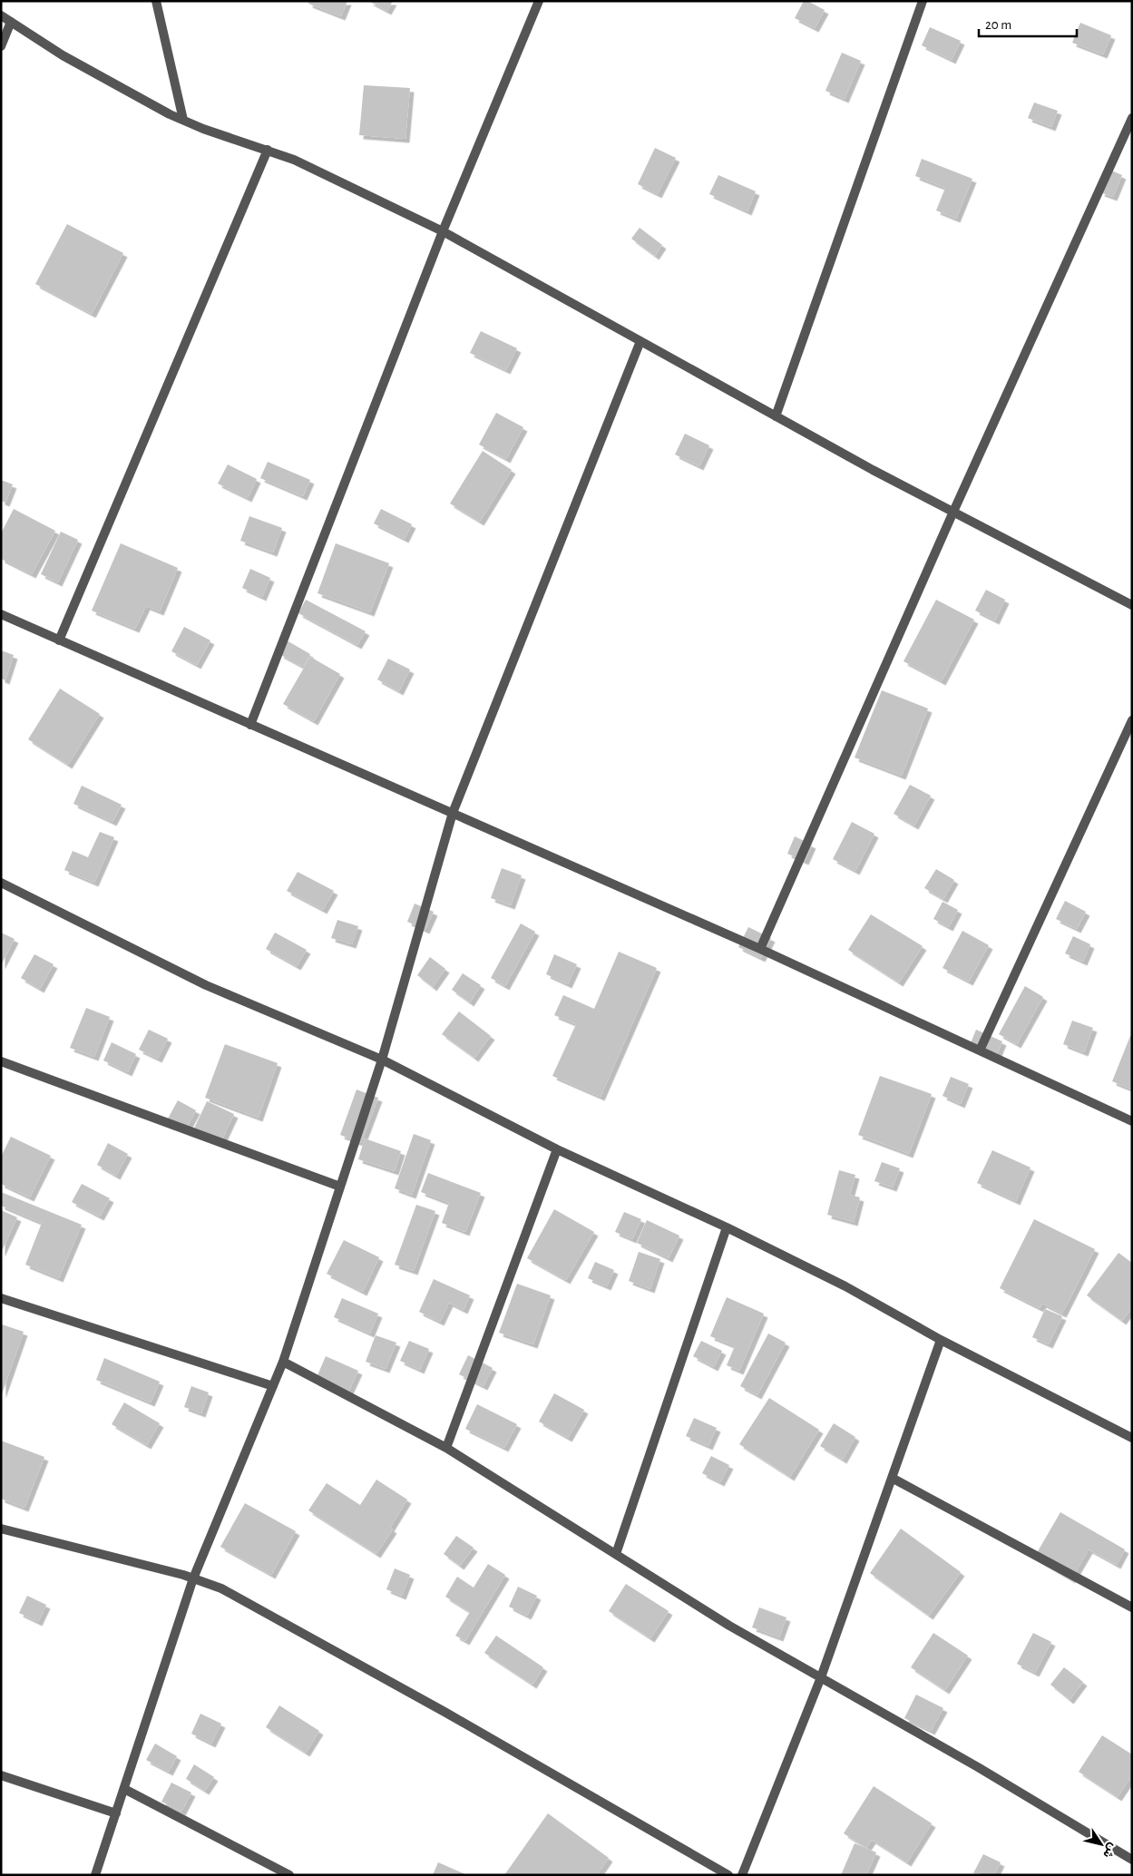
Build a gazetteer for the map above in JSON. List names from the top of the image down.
{
  "scale_bar": "20 m",
  "north": "bottom right"
}
